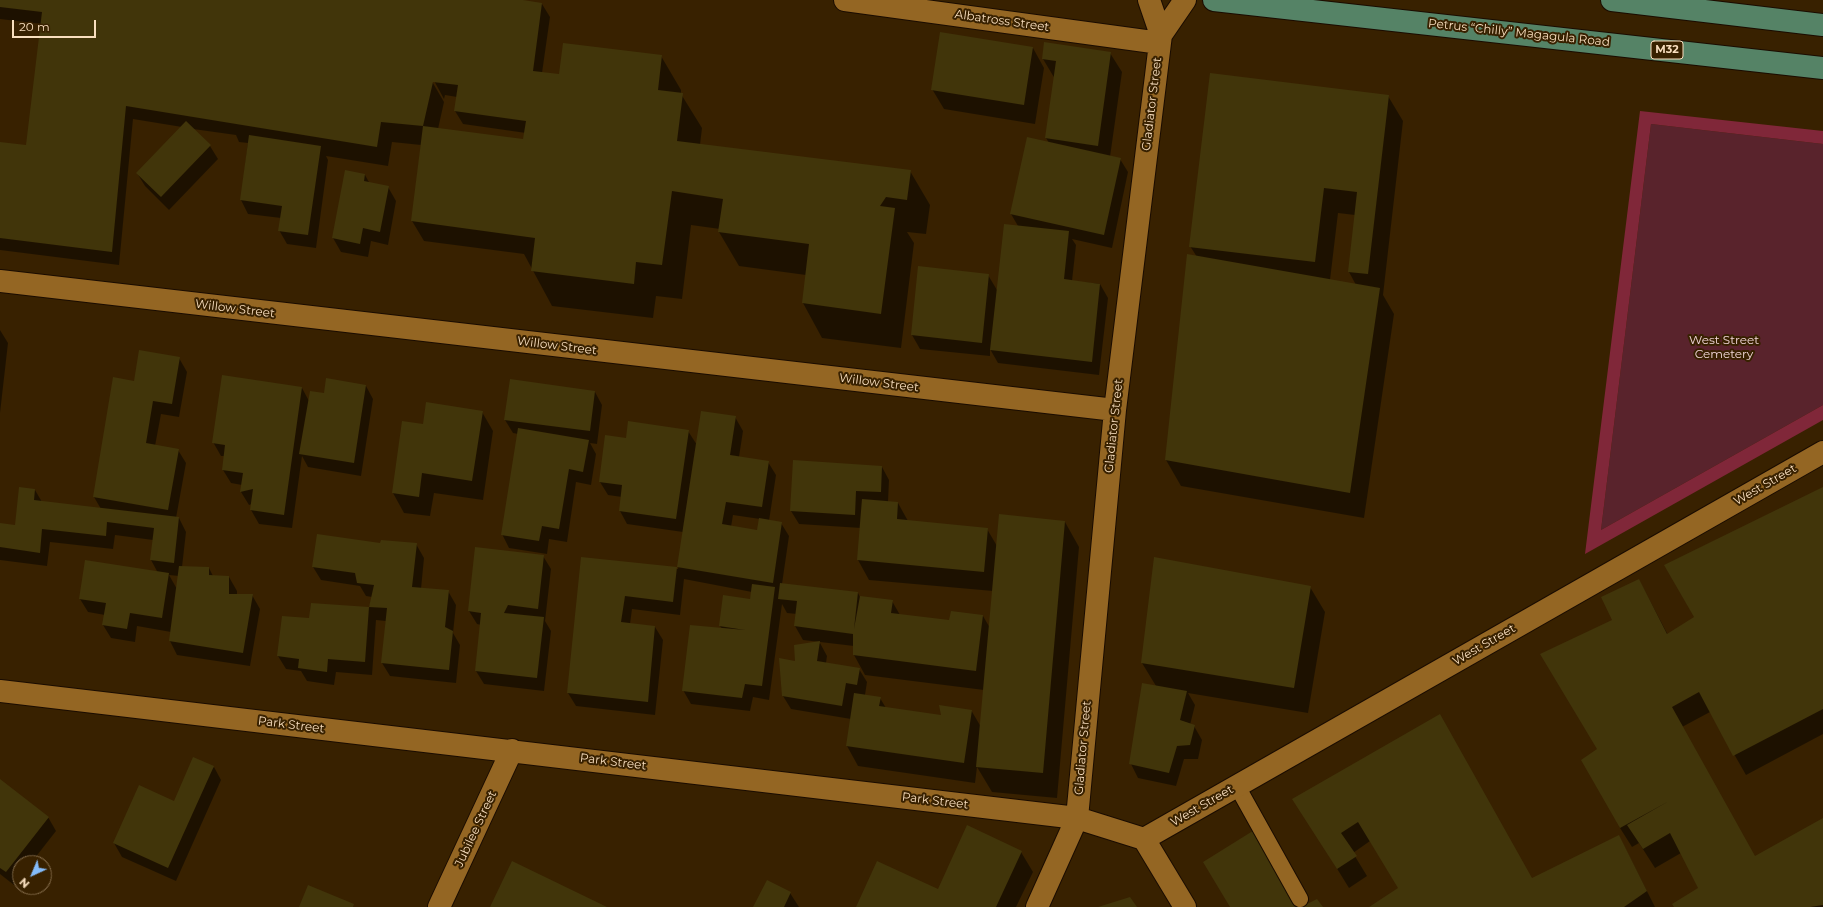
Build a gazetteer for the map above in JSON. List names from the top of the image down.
{
  "streets": {
    "main road": ["Petrus “Chilly” Magagula Road", "M32"],
    "street": [
      "Albatross Street",
      "Gladiator Street",
      "Willow Street",
      "West Street",
      "Park Street",
      "Jubilee Street"
    ]
  },
  "crossings": [
    ["Albatross Street", "Gladiator Street"],
    ["Gladiator Street", "Willow Street"],
    ["Gladiator Street", "Park Street"],
    ["West Street", "Park Street"],
    ["Park Street", "Jubilee Street"]
  ],
  "parks": ["West Street Cemetery"],
  "scale_bar": "20 m",
  "north": "bottom left"
}
